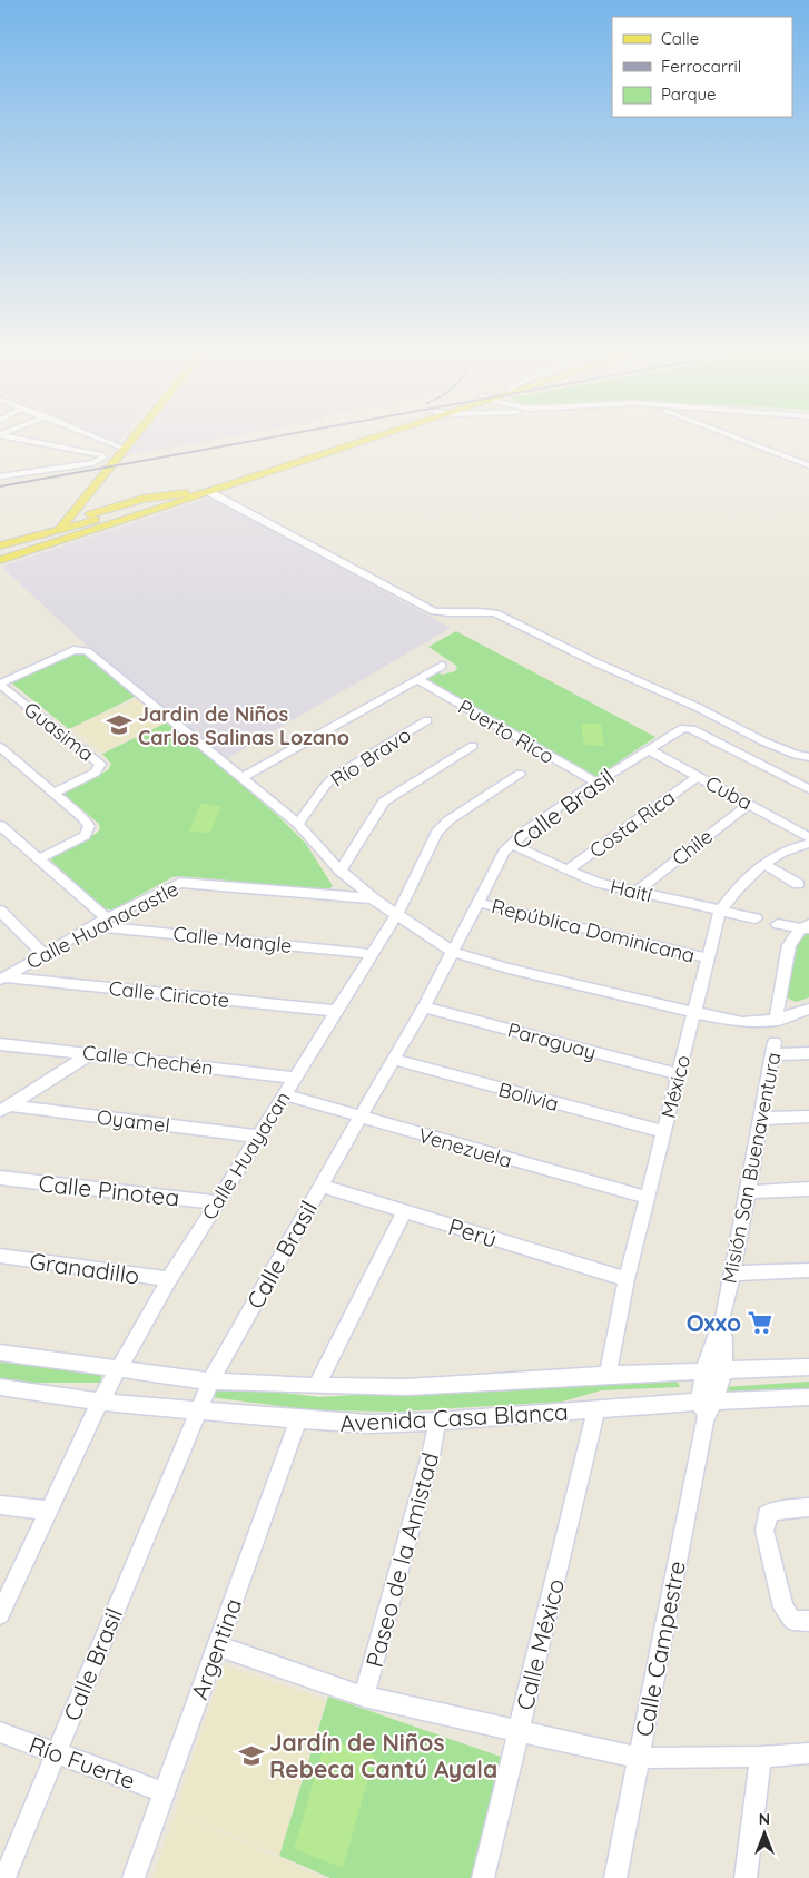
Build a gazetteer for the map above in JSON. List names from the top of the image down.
{
  "streets": {
    "street": [
      "Guasima",
      "Puerto Rico",
      "Río Bravo",
      "Cuba",
      "Calle Brasil",
      "Costa Rica",
      "Chile",
      "Haití",
      "Calle Huanacastle",
      "República Dominicana",
      "Calle Mangle",
      "Calle Ciricote",
      "Paraguay",
      "Calle Chechén",
      "México",
      "Bolivia",
      "Oyamel",
      "Venezuela",
      "Calle Huayacan",
      "Misión San Buenaventura",
      "Calle Pinotea",
      "Perú",
      "Granadillo",
      "Avenida Casa Blanca",
      "Paseo de la Amistad",
      "Calle México",
      "Argentina",
      "Calle Campestre",
      "Río Fuerte"
    ]
  },
  "crossings": [
    ["Puerto Rico", "Calle Brasil"],
    ["Cuba", "Calle Brasil"],
    ["Cuba", "Costa Rica"],
    ["Cuba", "Chile"],
    ["Calle Brasil", "Haití"],
    ["Calle Brasil", "República Dominicana"],
    ["Calle Brasil", "Paraguay"],
    ["Calle Brasil", "Bolivia"],
    ["Calle Brasil", "Venezuela"],
    ["Calle Brasil", "Perú"],
    ["Calle Brasil", "Avenida Casa Blanca"],
    ["Calle Brasil", "Río Fuerte"],
    ["Costa Rica", "Haití"],
    ["Chile", "Haití"],
    ["Haití", "México"],
    ["Calle Huanacastle", "Calle Mangle"],
    ["Calle Huanacastle", "Calle Ciricote"],
    ["República Dominicana", "México"],
    ["Calle Mangle", "Calle Huayacan"],
    ["Calle Ciricote", "Calle Huayacan"],
    ["Paraguay", "México"],
    ["Calle Chechén", "Calle Huayacan"],
    ["México", "Bolivia"],
    ["México", "Venezuela"],
    ["México", "Perú"],
    ["México", "Avenida Casa Blanca"],
    ["Oyamel", "Calle Huayacan"],
    ["Venezuela", "Calle Huayacan"],
    ["Calle Huayacan", "Calle Pinotea"],
    ["Calle Huayacan", "Granadillo"],
    ["Calle Huayacan", "Avenida Casa Blanca"],
    ["Misión San Buenaventura", "Avenida Casa Blanca"],
    ["Misión San Buenaventura", "Calle Campestre"],
    ["Avenida Casa Blanca", "Paseo de la Amistad"],
    ["Avenida Casa Blanca", "Calle México"],
    ["Avenida Casa Blanca", "Argentina"],
    ["Avenida Casa Blanca", "Calle Campestre"],
    ["Argentina", "Río Fuerte"]
  ],
  "places": {
    "school or university": ["Jardin de Niños Carlos Salinas Lozano", "Jardín de Niños Rebeca Cantú Ayala"],
    "supermarket": ["Oxxo"]
  },
  "legend": ["Calle", "Ferrocarril", "Parque"],
  "north": "top"
}
